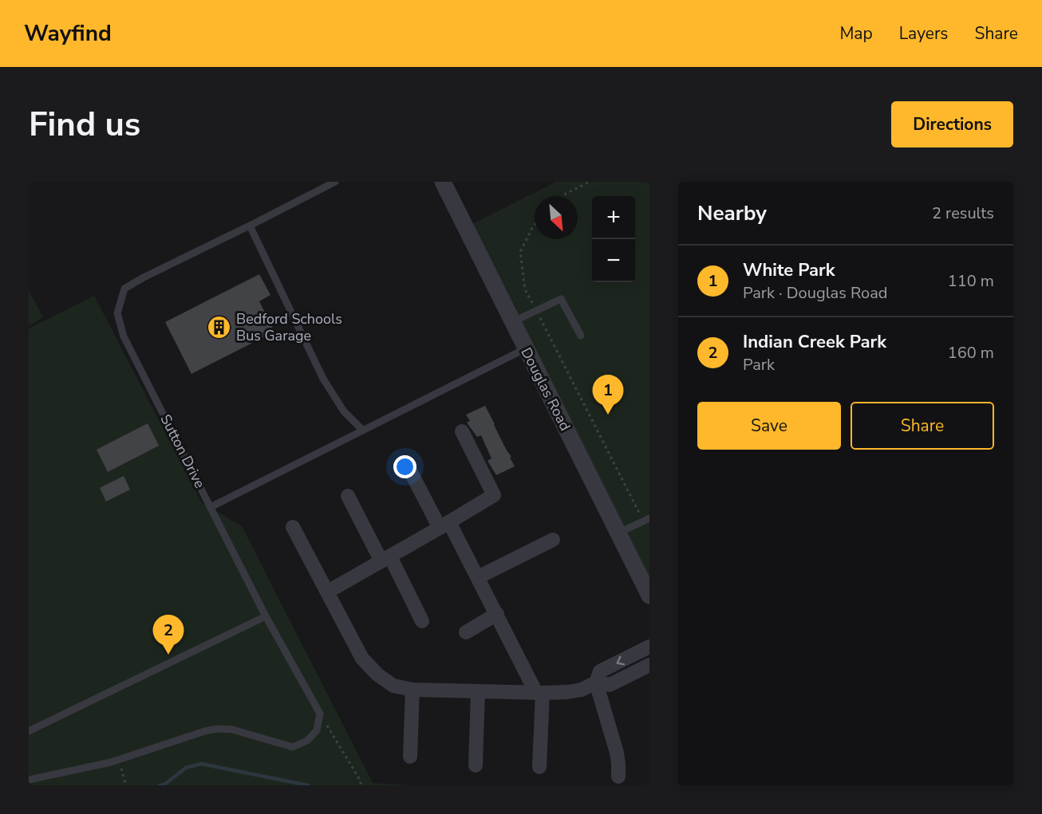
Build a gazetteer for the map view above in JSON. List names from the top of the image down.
{
  "streets": {
    "street": ["Douglas Road"],
    "lane": ["Sutton Drive"]
  },
  "places": {
    "building": ["Bedford Schools Bus Garage"]
  },
  "north": "bottom right",
  "page": {
    "header": "Wayfind",
    "nav": ["Map", "Layers", "Share"],
    "buttons": [
      "Directions",
      ["Save", "Share"]
    ],
    "title": "Find us",
    "heading": ["Nearby", "2 results"],
    "map_buttons": ["+", "−"],
    "list": [
      {
        "mark": "1",
        "name": "White Park",
        "note": "Park · Douglas Road",
        "value": "110 m"
      },
      {
        "mark": "2",
        "name": "Indian Creek Park",
        "note": "Park",
        "value": "160 m"
      }
    ],
    "pins": ["1", "2"]
  }
}
